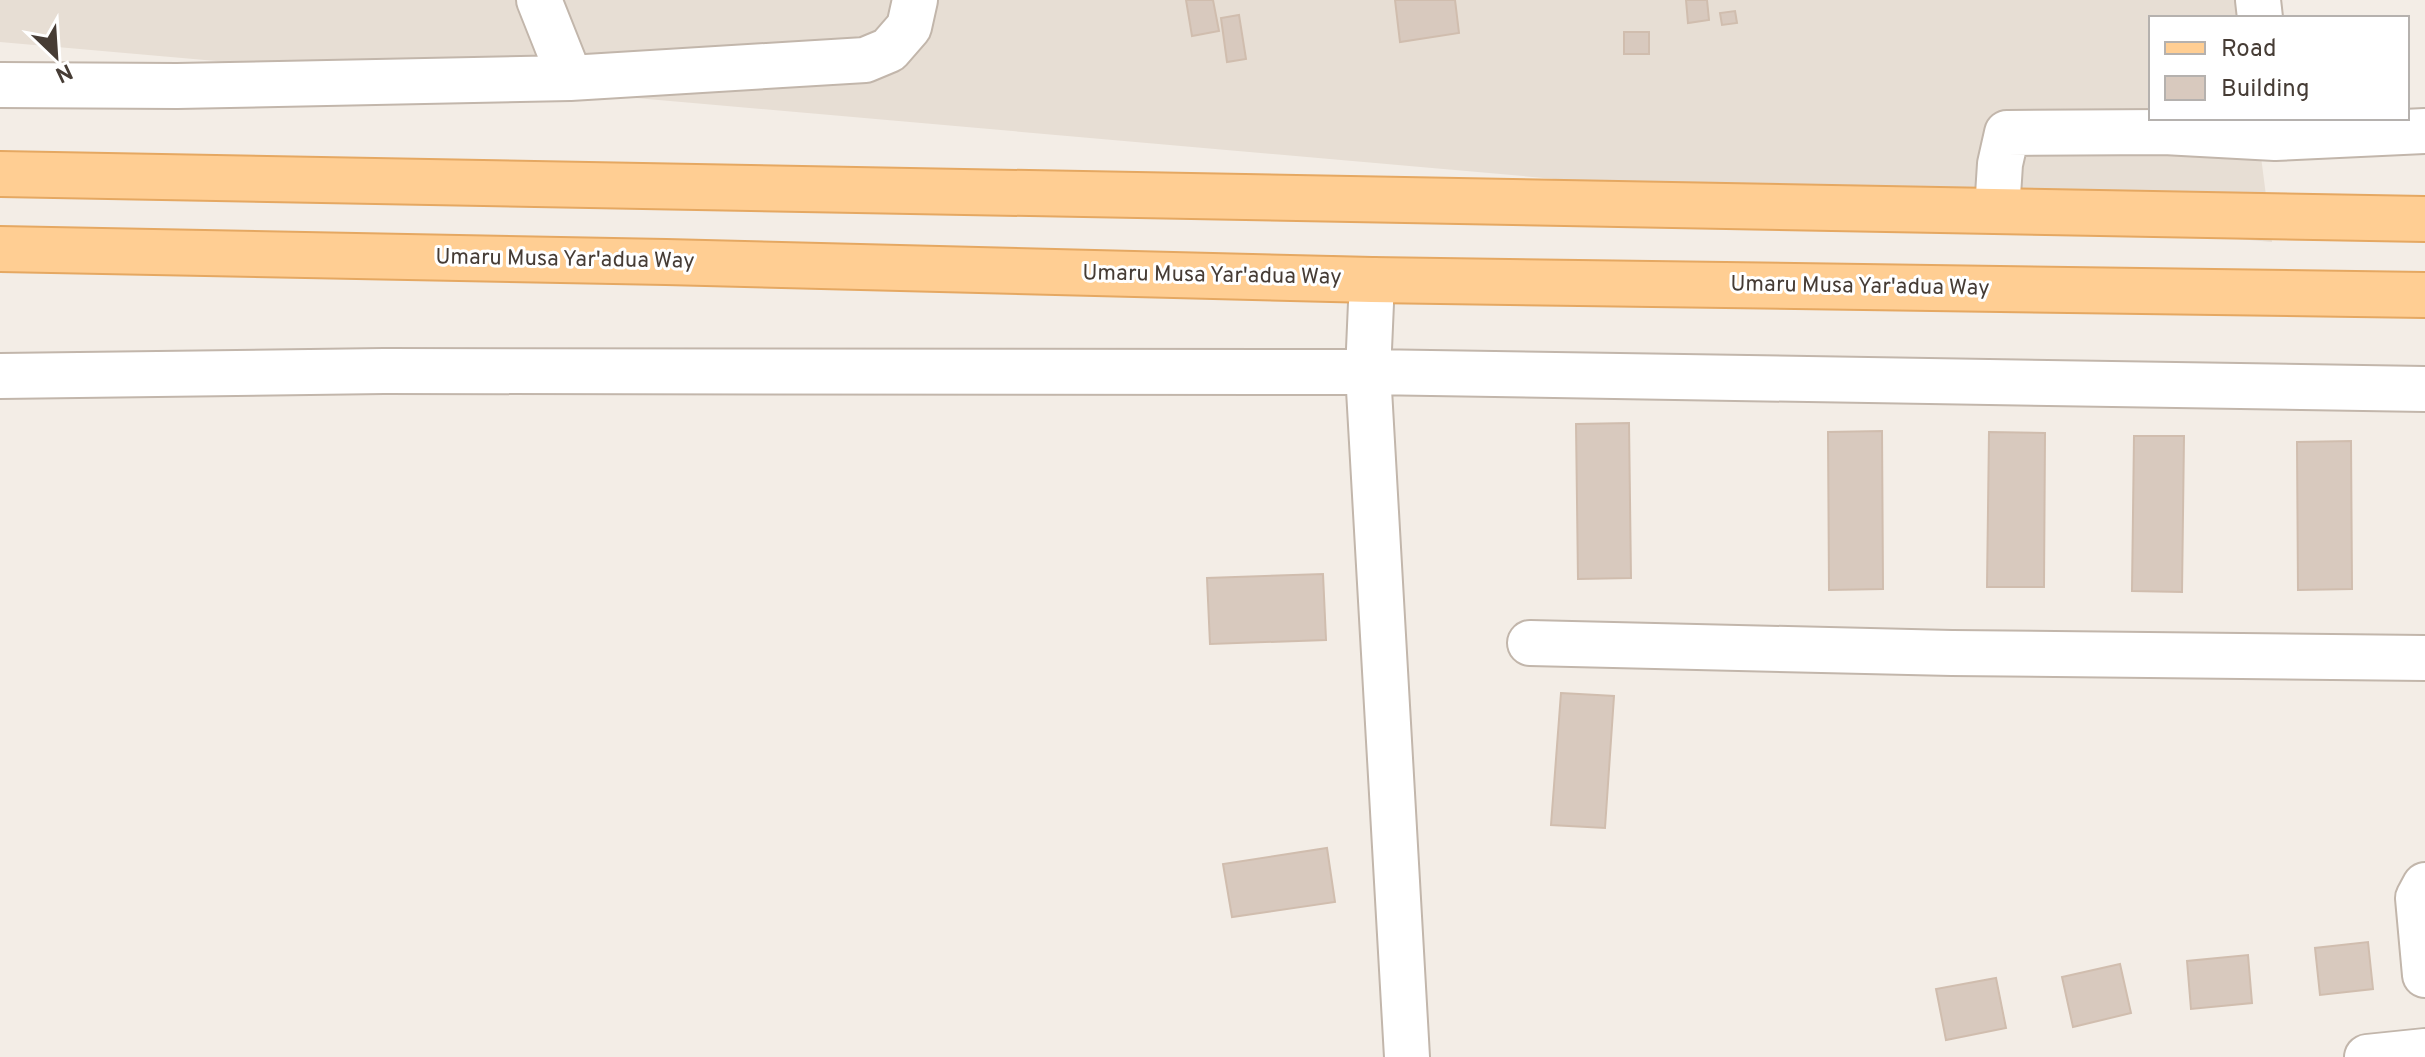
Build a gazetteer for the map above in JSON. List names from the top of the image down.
{
  "streets": {
    "main road": ["Umaru Musa Yar'adua Way"]
  },
  "legend": ["Road", "Building"],
  "north": "bottom right"
}
